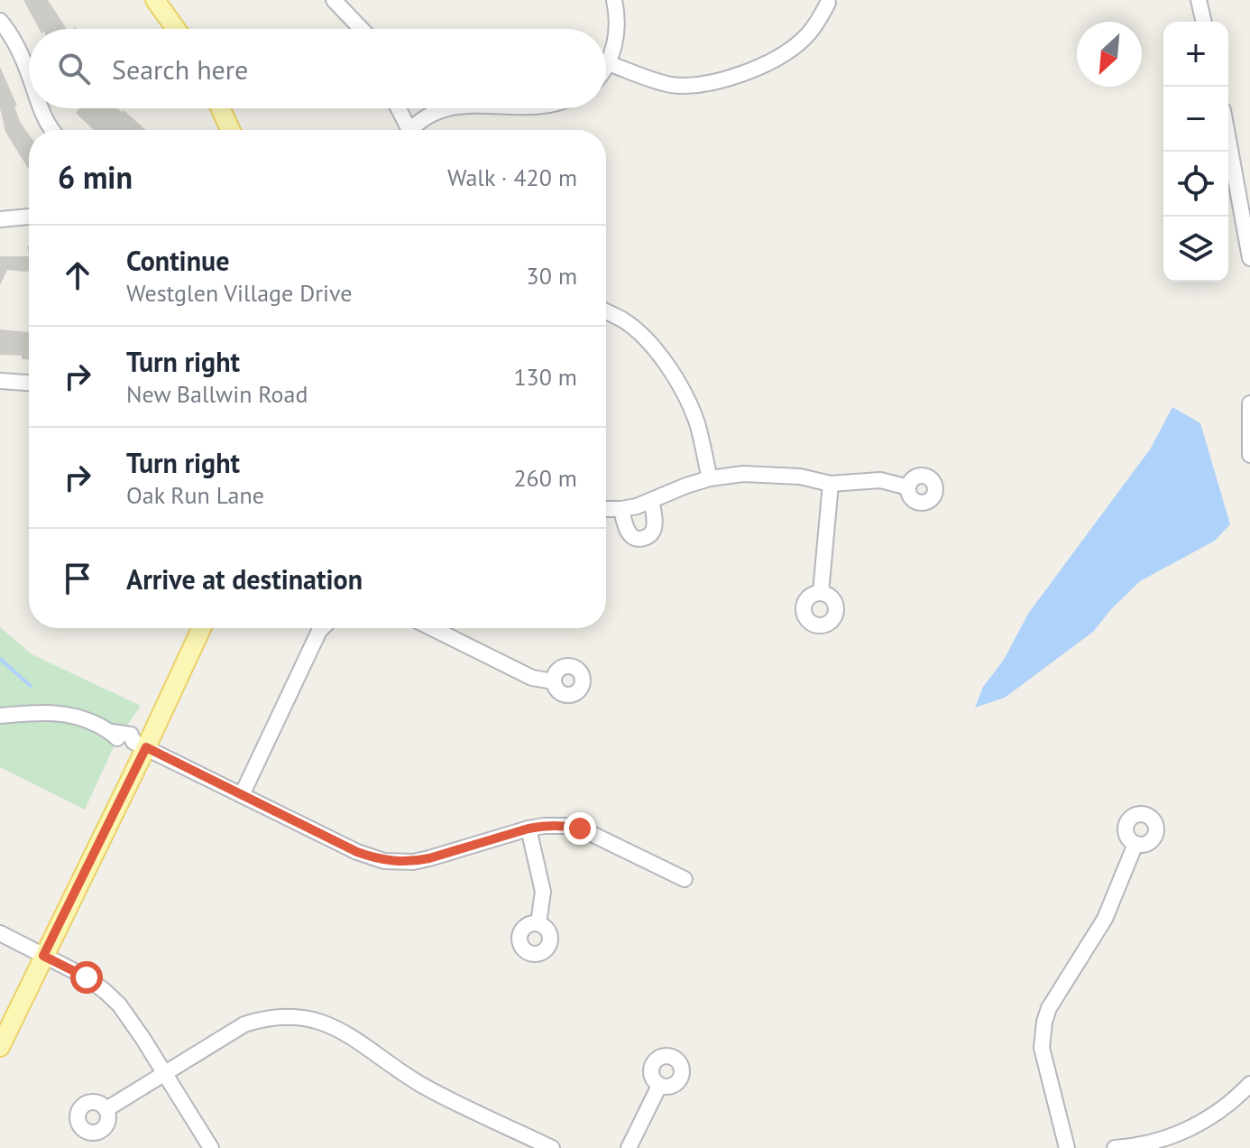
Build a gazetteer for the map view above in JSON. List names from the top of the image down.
{
  "north": "bottom left",
  "page": {
    "map_buttons": ["+", "−"],
    "search": "Search here",
    "heading": ["6 min", "Walk · 420 m"],
    "list": [
      ["Continue", "Westglen Village Drive", "30 m"],
      ["Turn right", "New Ballwin Road", "130 m"],
      ["Turn right", "Oak Run Lane", "260 m"],
      "Arrive at destination"
    ]
  }
}
